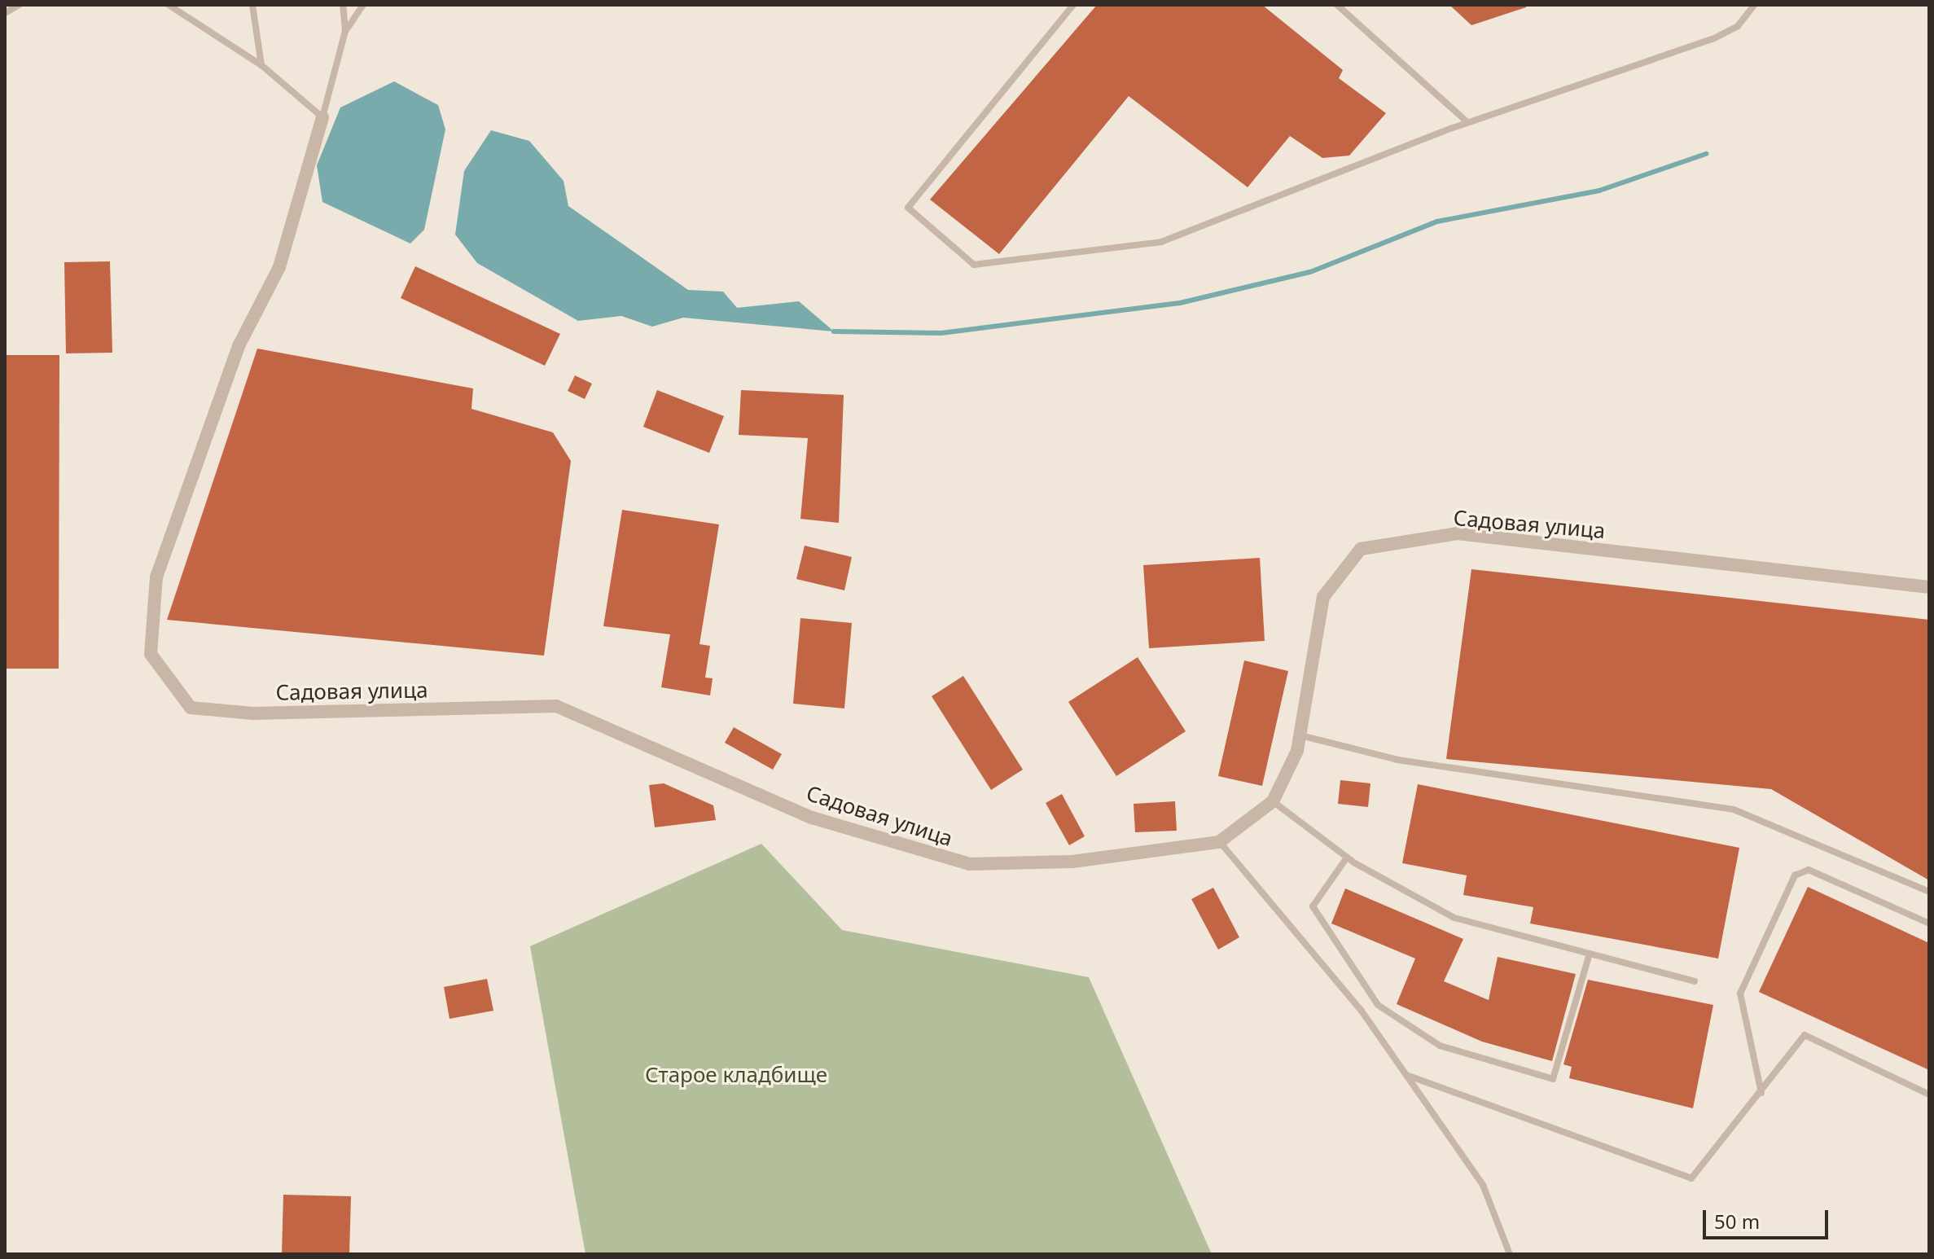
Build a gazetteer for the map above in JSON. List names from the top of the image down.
{
  "streets": {
    "street": ["Садовая улица"]
  },
  "parks": ["Старое кладбище"],
  "scale_bar": "50 m"
}
